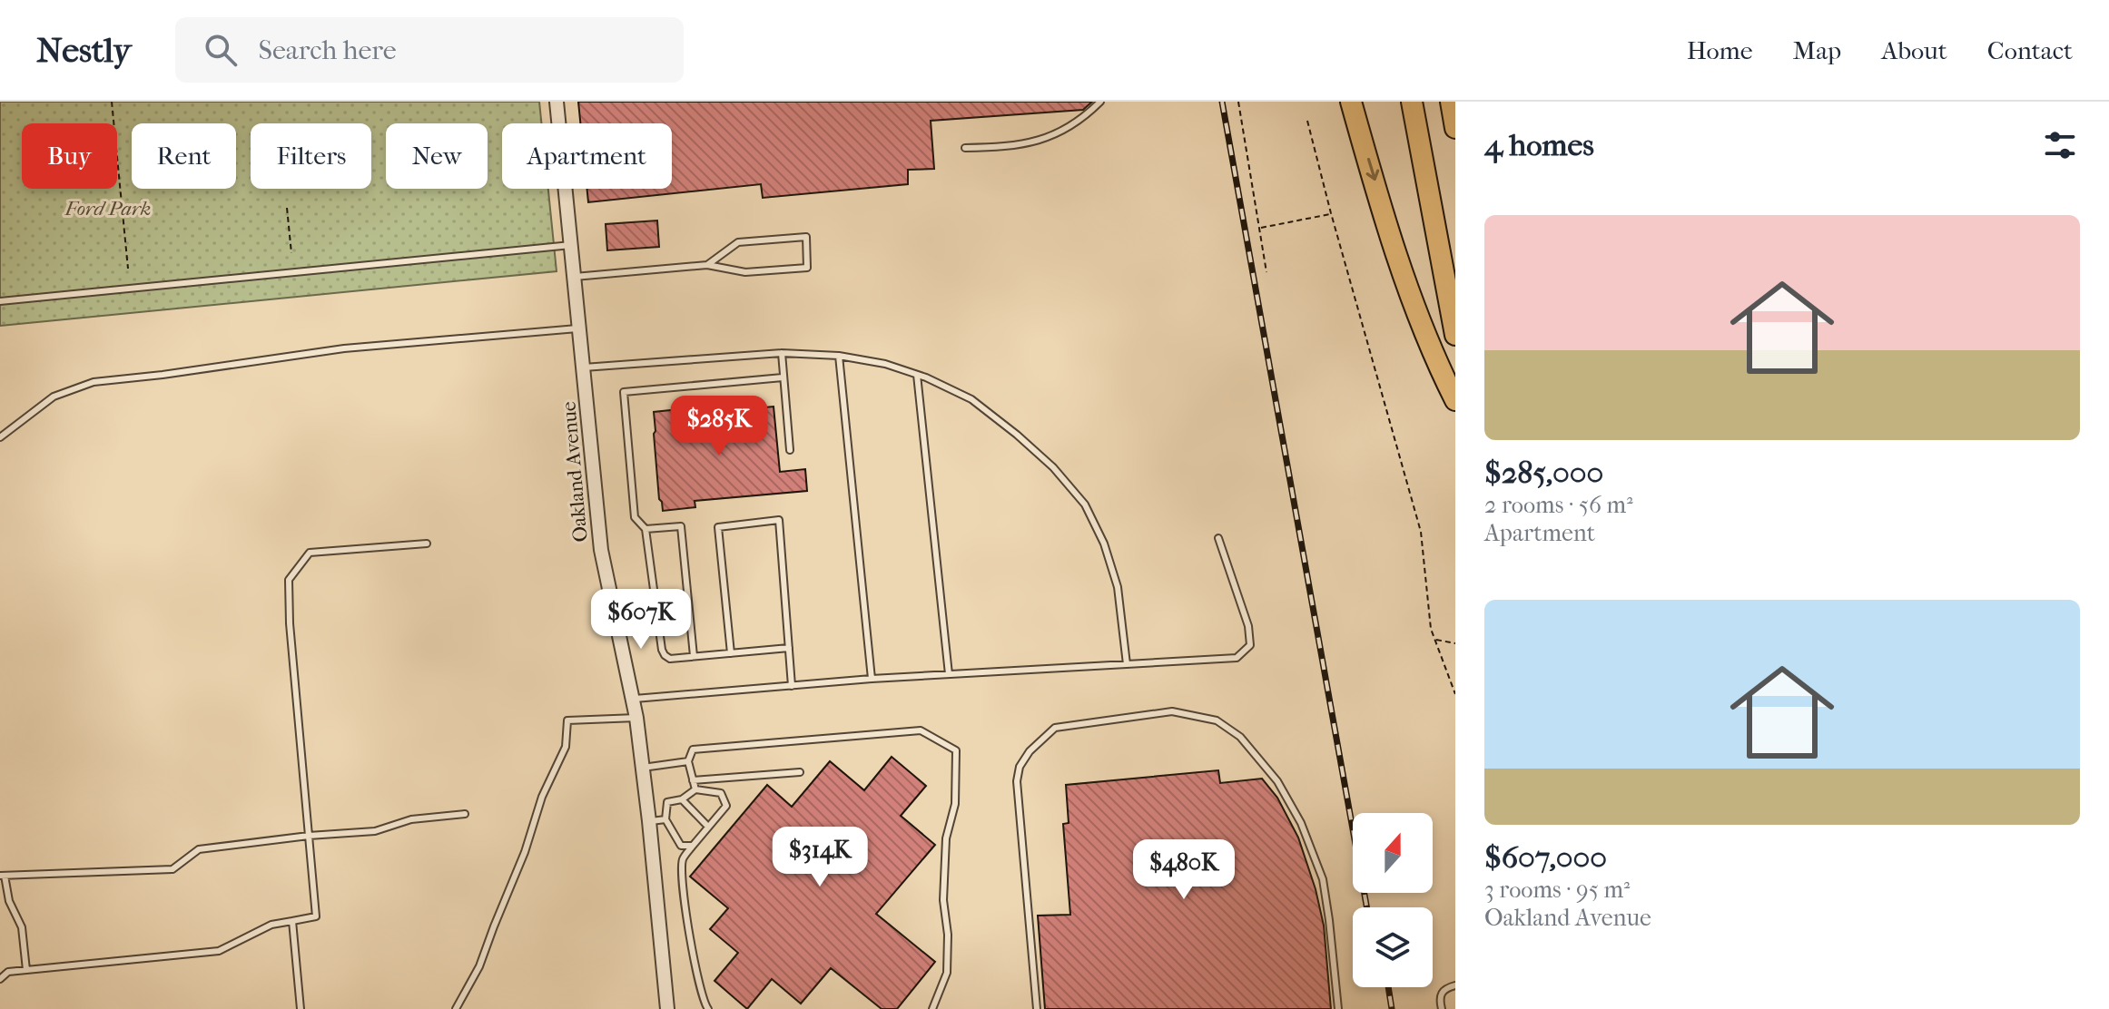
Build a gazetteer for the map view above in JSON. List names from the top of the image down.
{
  "streets": {
    "street": ["Oakland Avenue"]
  },
  "parks": ["Ford Park"],
  "north": "top",
  "page": {
    "header": "Nestly",
    "search": "Search here",
    "nav": [
      "Home",
      "Map",
      "About",
      "Contact"
    ],
    "heading": "4 homes",
    "chip": [
      "Buy",
      "Rent",
      "Filters",
      "New",
      "Apartment"
    ],
    "list": [
      {
        "name": "$285,000",
        "note": "2 rooms · 56 m² · Apartment"
      },
      {
        "name": "$607,000",
        "note": "3 rooms · 95 m² · Oakland Avenue"
      }
    ],
    "price": [
      "$285K",
      "$607K",
      "$314K",
      "$480K"
    ]
  }
}
